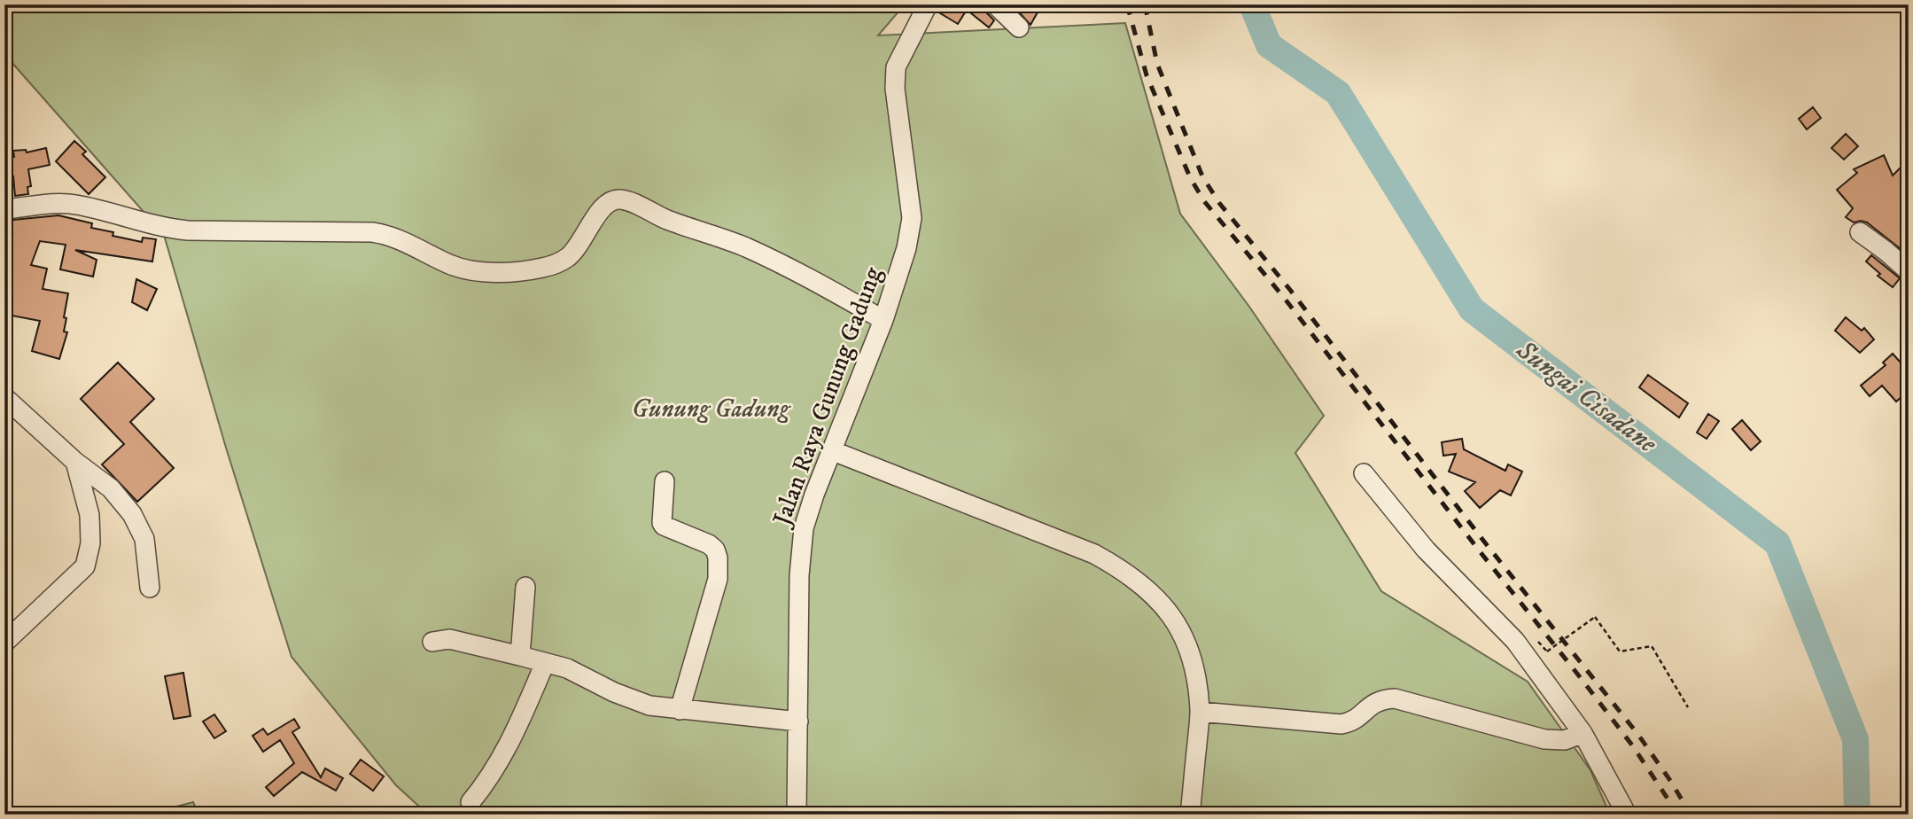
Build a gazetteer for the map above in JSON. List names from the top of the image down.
{
  "streets": {
    "street": ["Jalan Raya Gunung Gadung"]
  },
  "water": ["Sungai Cisadane"],
  "parks": ["Gunung Gadung"]
}
